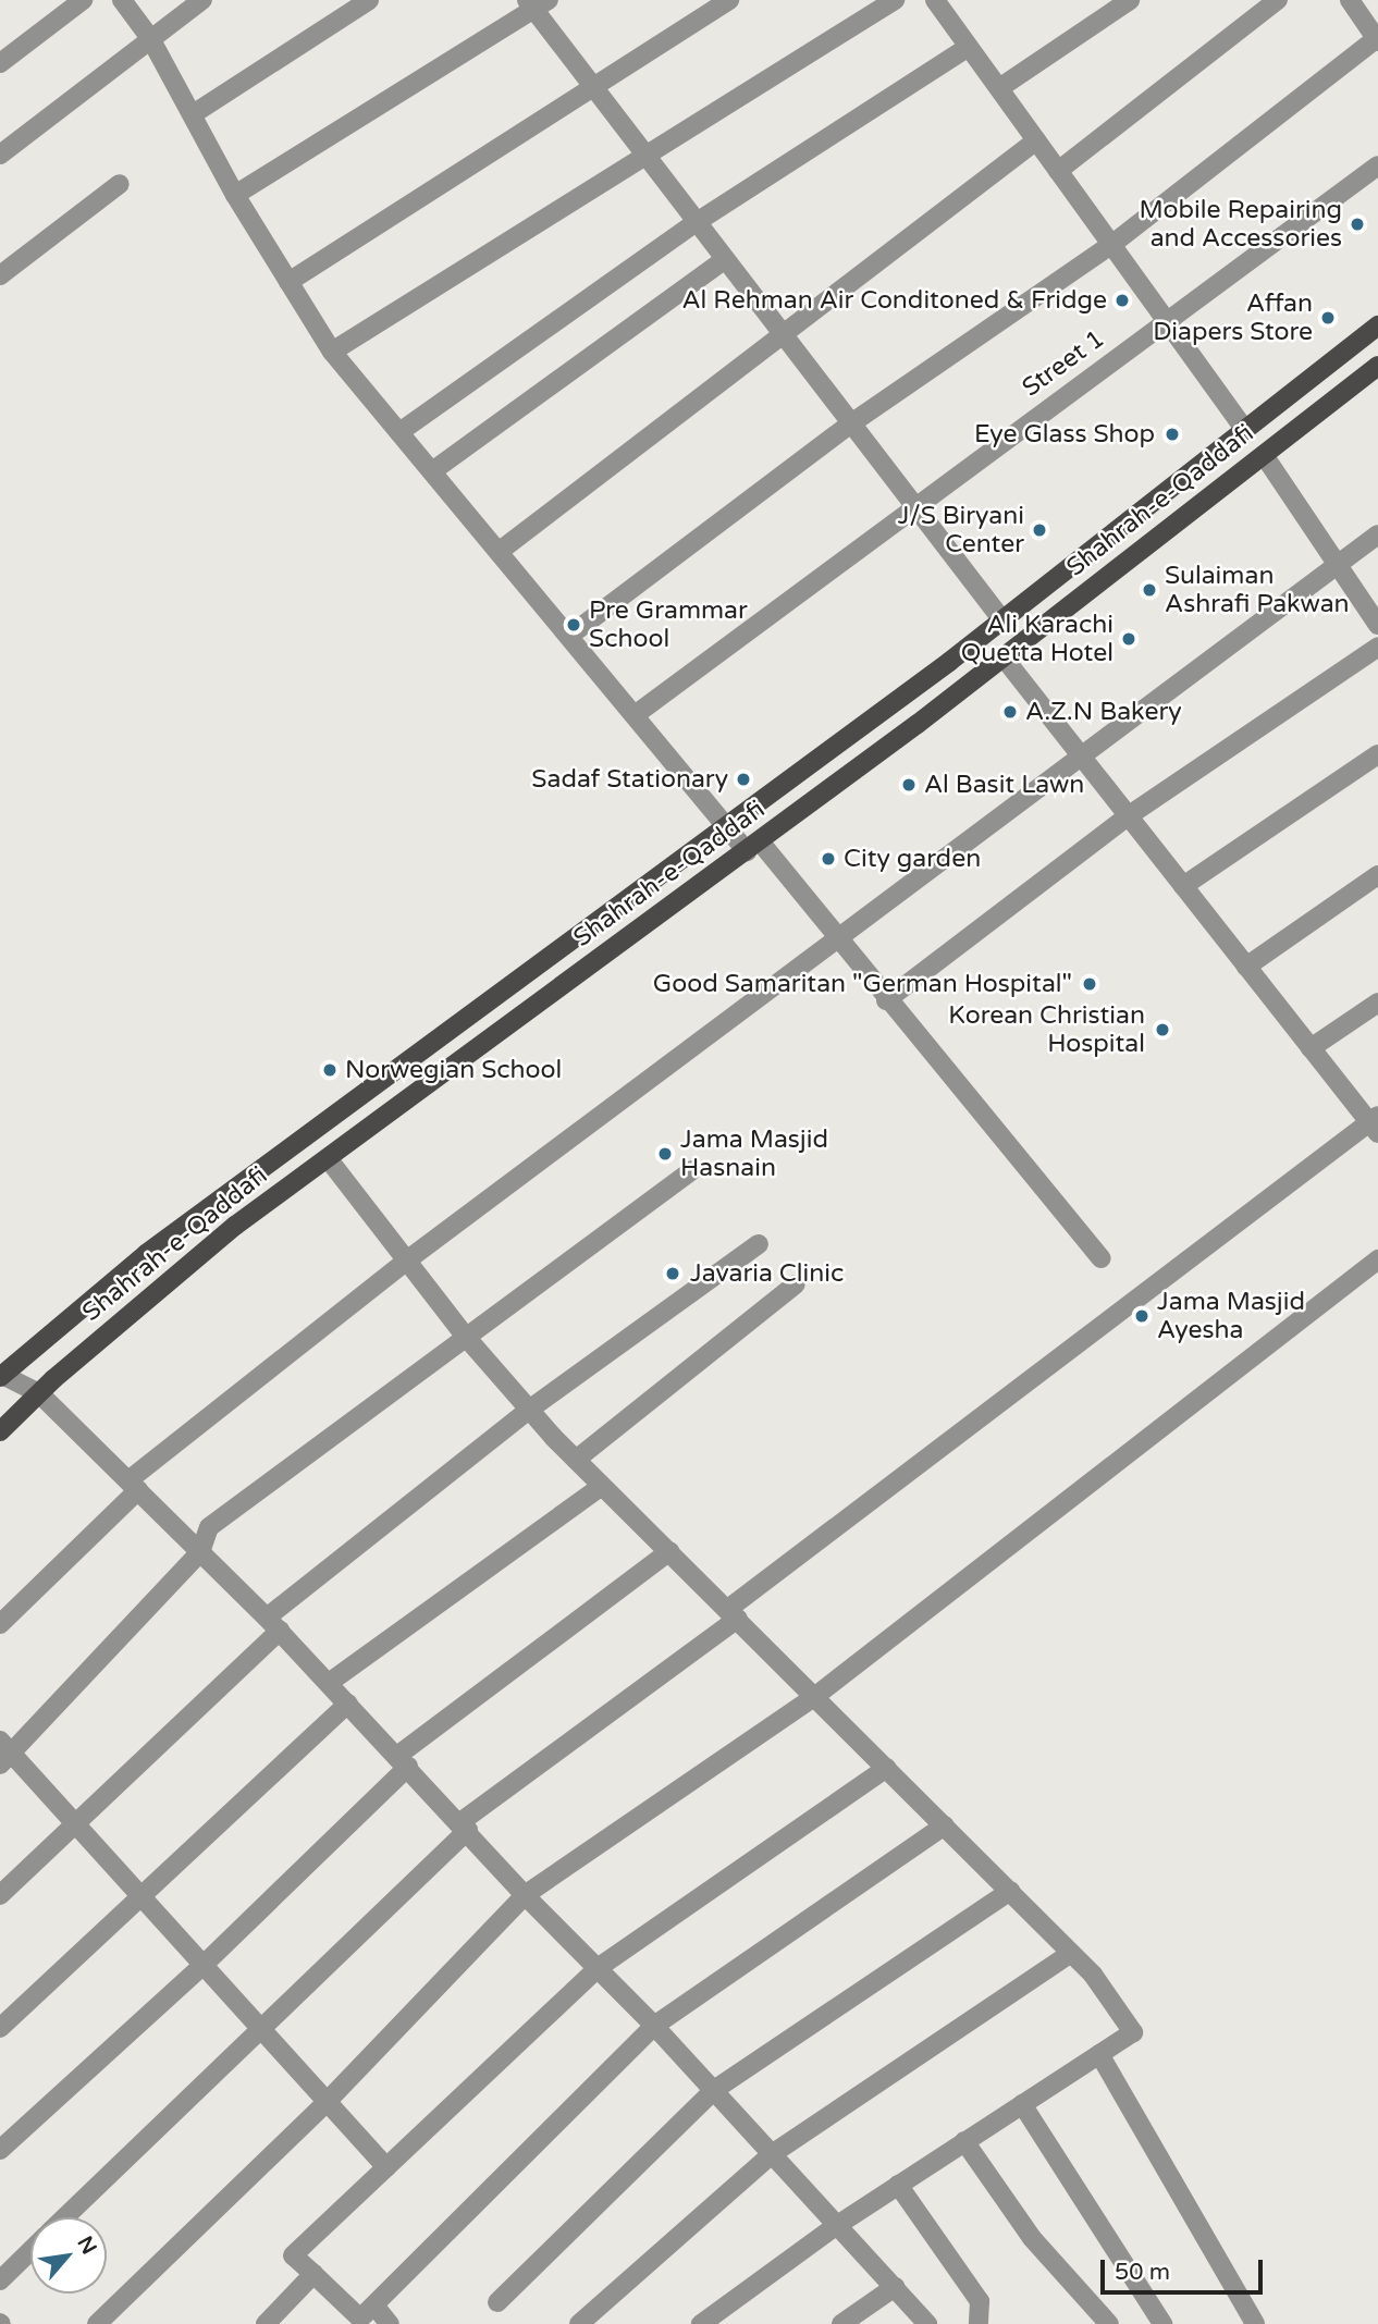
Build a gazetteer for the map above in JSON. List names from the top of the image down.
{
  "streets": {
    "main road": ["Shahrah-e-Qaddafi"],
    "street": ["Street 1"]
  },
  "places": [
    "Mobile Repairing and Accessories",
    "Al Rehman Air Conditoned & Fridge",
    "Affan Diapers Store",
    "Eye Glass Shop",
    "J/S Biryani Center",
    "Sulaiman Ashrafi Pakwan",
    "Pre Grammar School",
    "Ali Karachi Quetta Hotel",
    "A.Z.N Bakery",
    "Sadaf Stationary",
    "Al Basit Lawn",
    "City garden",
    "Good Samaritan \"German Hospital\"",
    "Korean Christian Hospital",
    "Norwegian School",
    "Jama Masjid Hasnain",
    "Javaria Clinic",
    "Jama Masjid Ayesha"
  ],
  "scale_bar": "50 m",
  "north": "top right"
}
